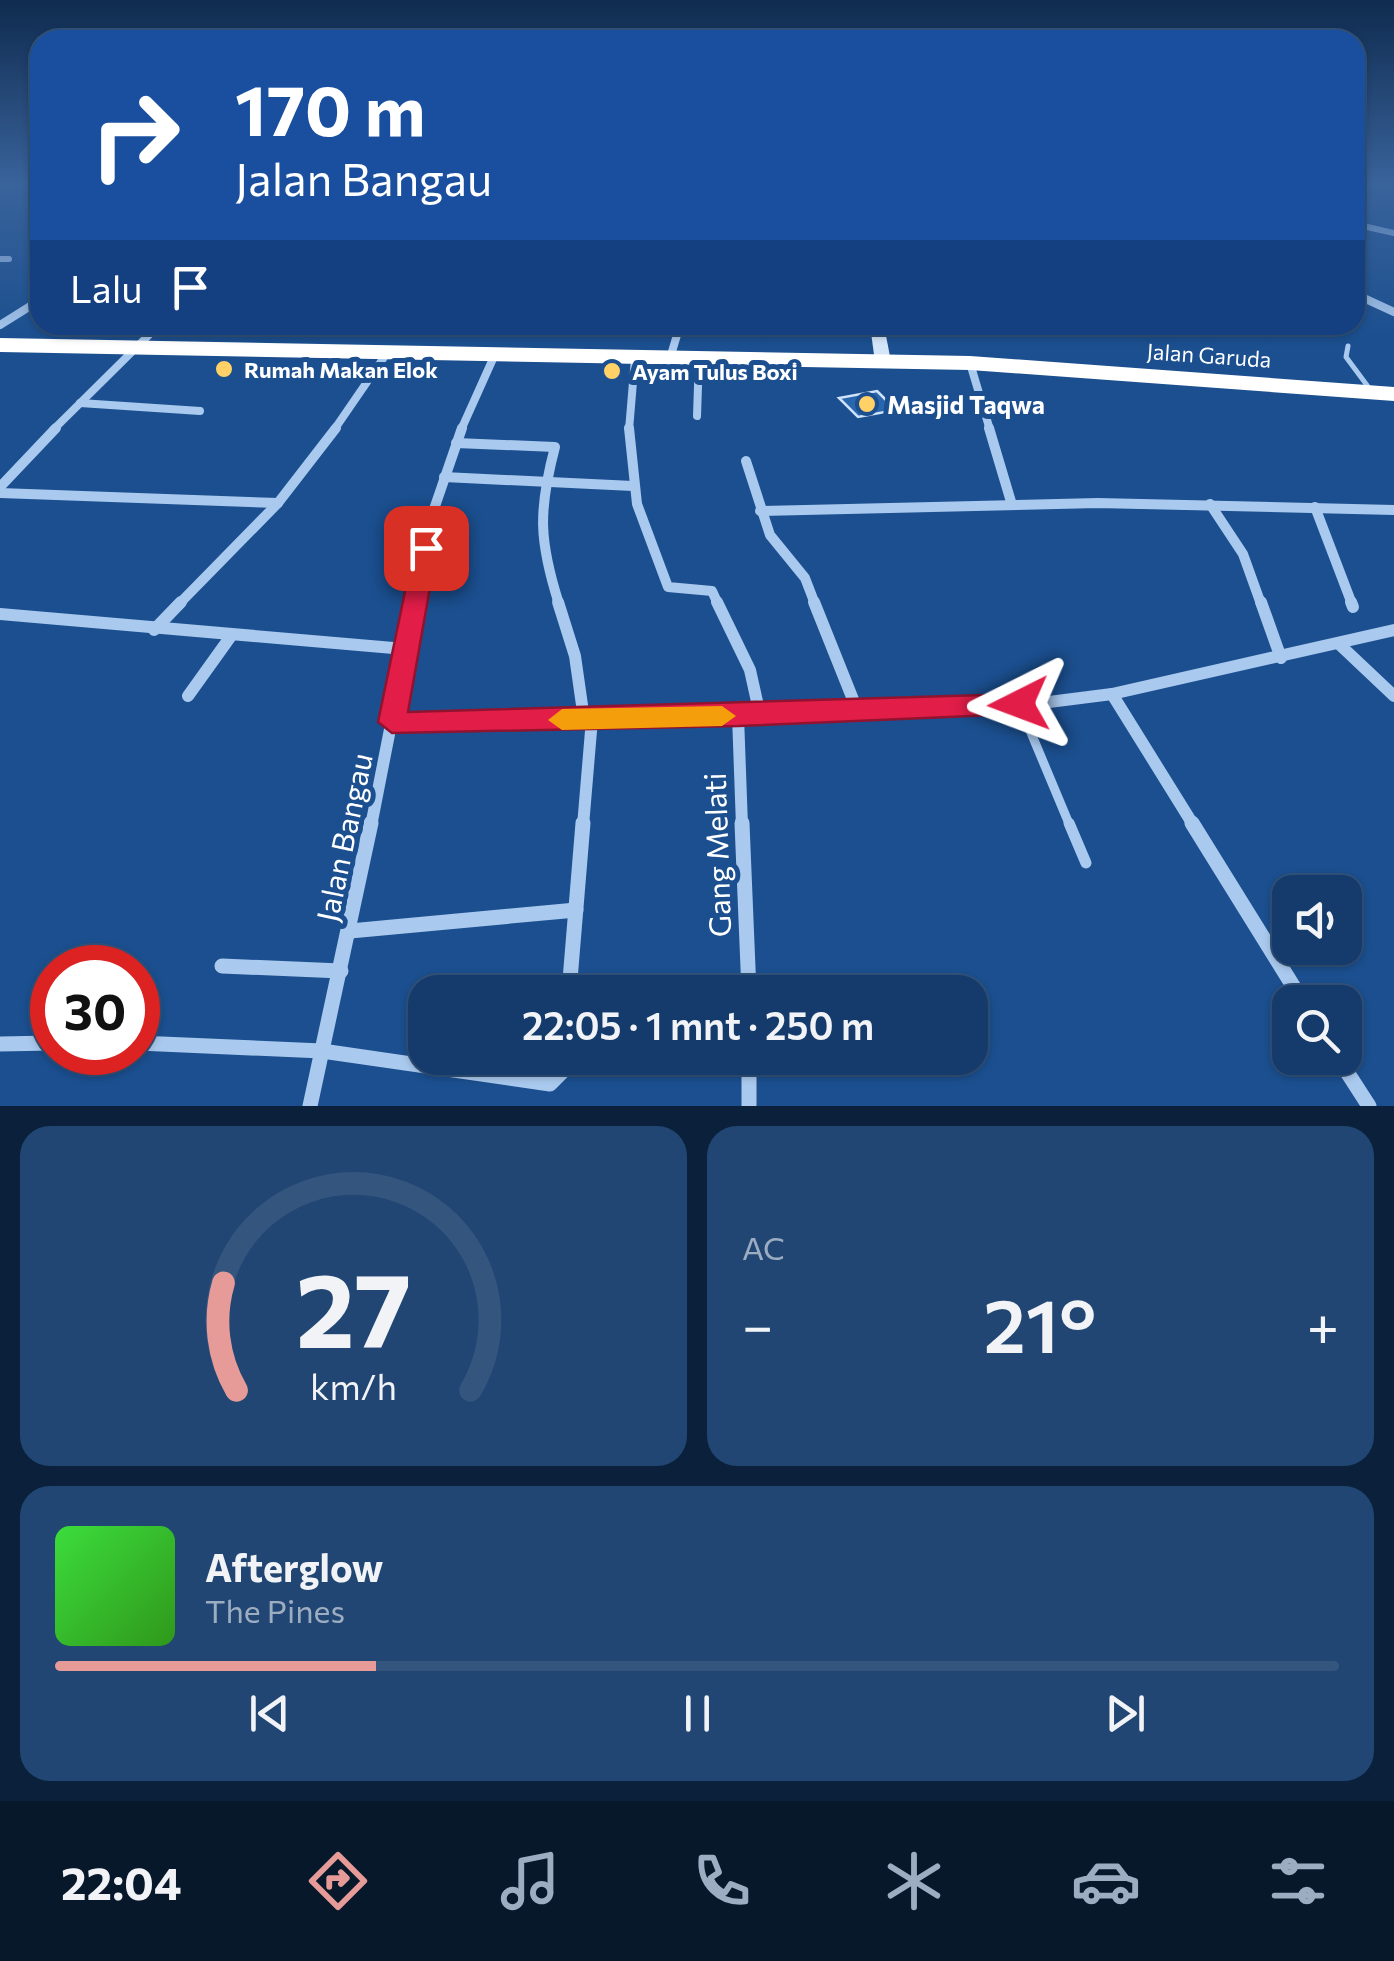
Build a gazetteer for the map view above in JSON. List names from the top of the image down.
{
  "streets": {
    "highway": ["Jalan Garuda"],
    "street": ["Jalan Bangau", "Gang Melati"]
  },
  "crossings": [
    ["Jalan Garuda", "Jalan Bangau"]
  ],
  "places": ["Rumah Makan Elok", "Ayam Tulus Boxi", "Masjid Taqwa"],
  "page": {
    "turn": ["170 m", "Jalan Bangau"],
    "then": "Lalu",
    "limit": "30",
    "trip": "22:05 · 1 mnt · 250 m",
    "tile": "AC",
    "heat": ["−", "21°", "+"],
    "song": ["Afterglow", "The Pines"],
    "tabs": "22:04",
    "gauge": ["27", "km/h"]
  }
}
